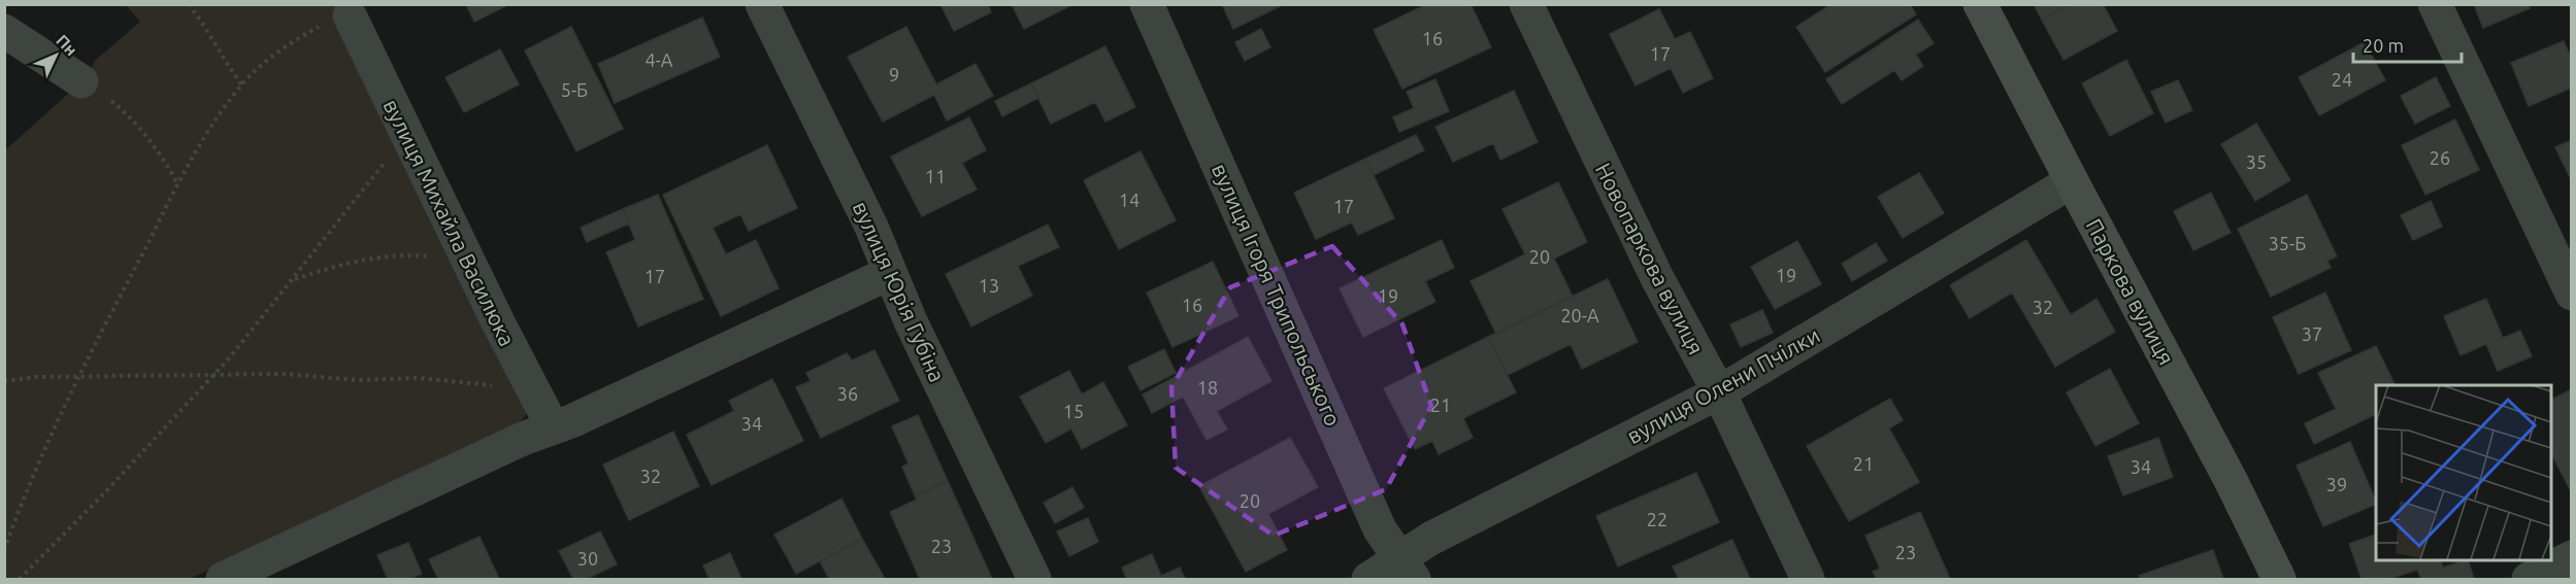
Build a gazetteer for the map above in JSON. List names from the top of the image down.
{
  "streets": {
    "street": [
      "вулиця Михайла Василюка",
      "Новопаркова вулиця",
      "вулиця Юрія Губіна",
      "Паркова вулиця",
      "вулиця Ігоря Трипольського",
      "вулиця Олени Пчілки"
    ]
  },
  "crossings": [
    ["Новопаркова вулиця", "вулиця Олени Пчілки"],
    ["Паркова вулиця", "вулиця Олени Пчілки"],
    ["вулиця Ігоря Трипольського", "вулиця Олени Пчілки"]
  ],
  "house_numbers": [
    "16",
    "17",
    "4-А",
    "9",
    "24",
    "5-Б",
    "26",
    "35",
    "11",
    "14",
    "17",
    "35-Б",
    "20",
    "19",
    "17",
    "13",
    "19",
    "16",
    "32",
    "20-А",
    "37",
    "18",
    "36",
    "21",
    "15",
    "34",
    "21",
    "34",
    "32",
    "39",
    "20",
    "22",
    "23",
    "23",
    "30"
  ],
  "scale_bar": "20 m",
  "north": "top right"
}
